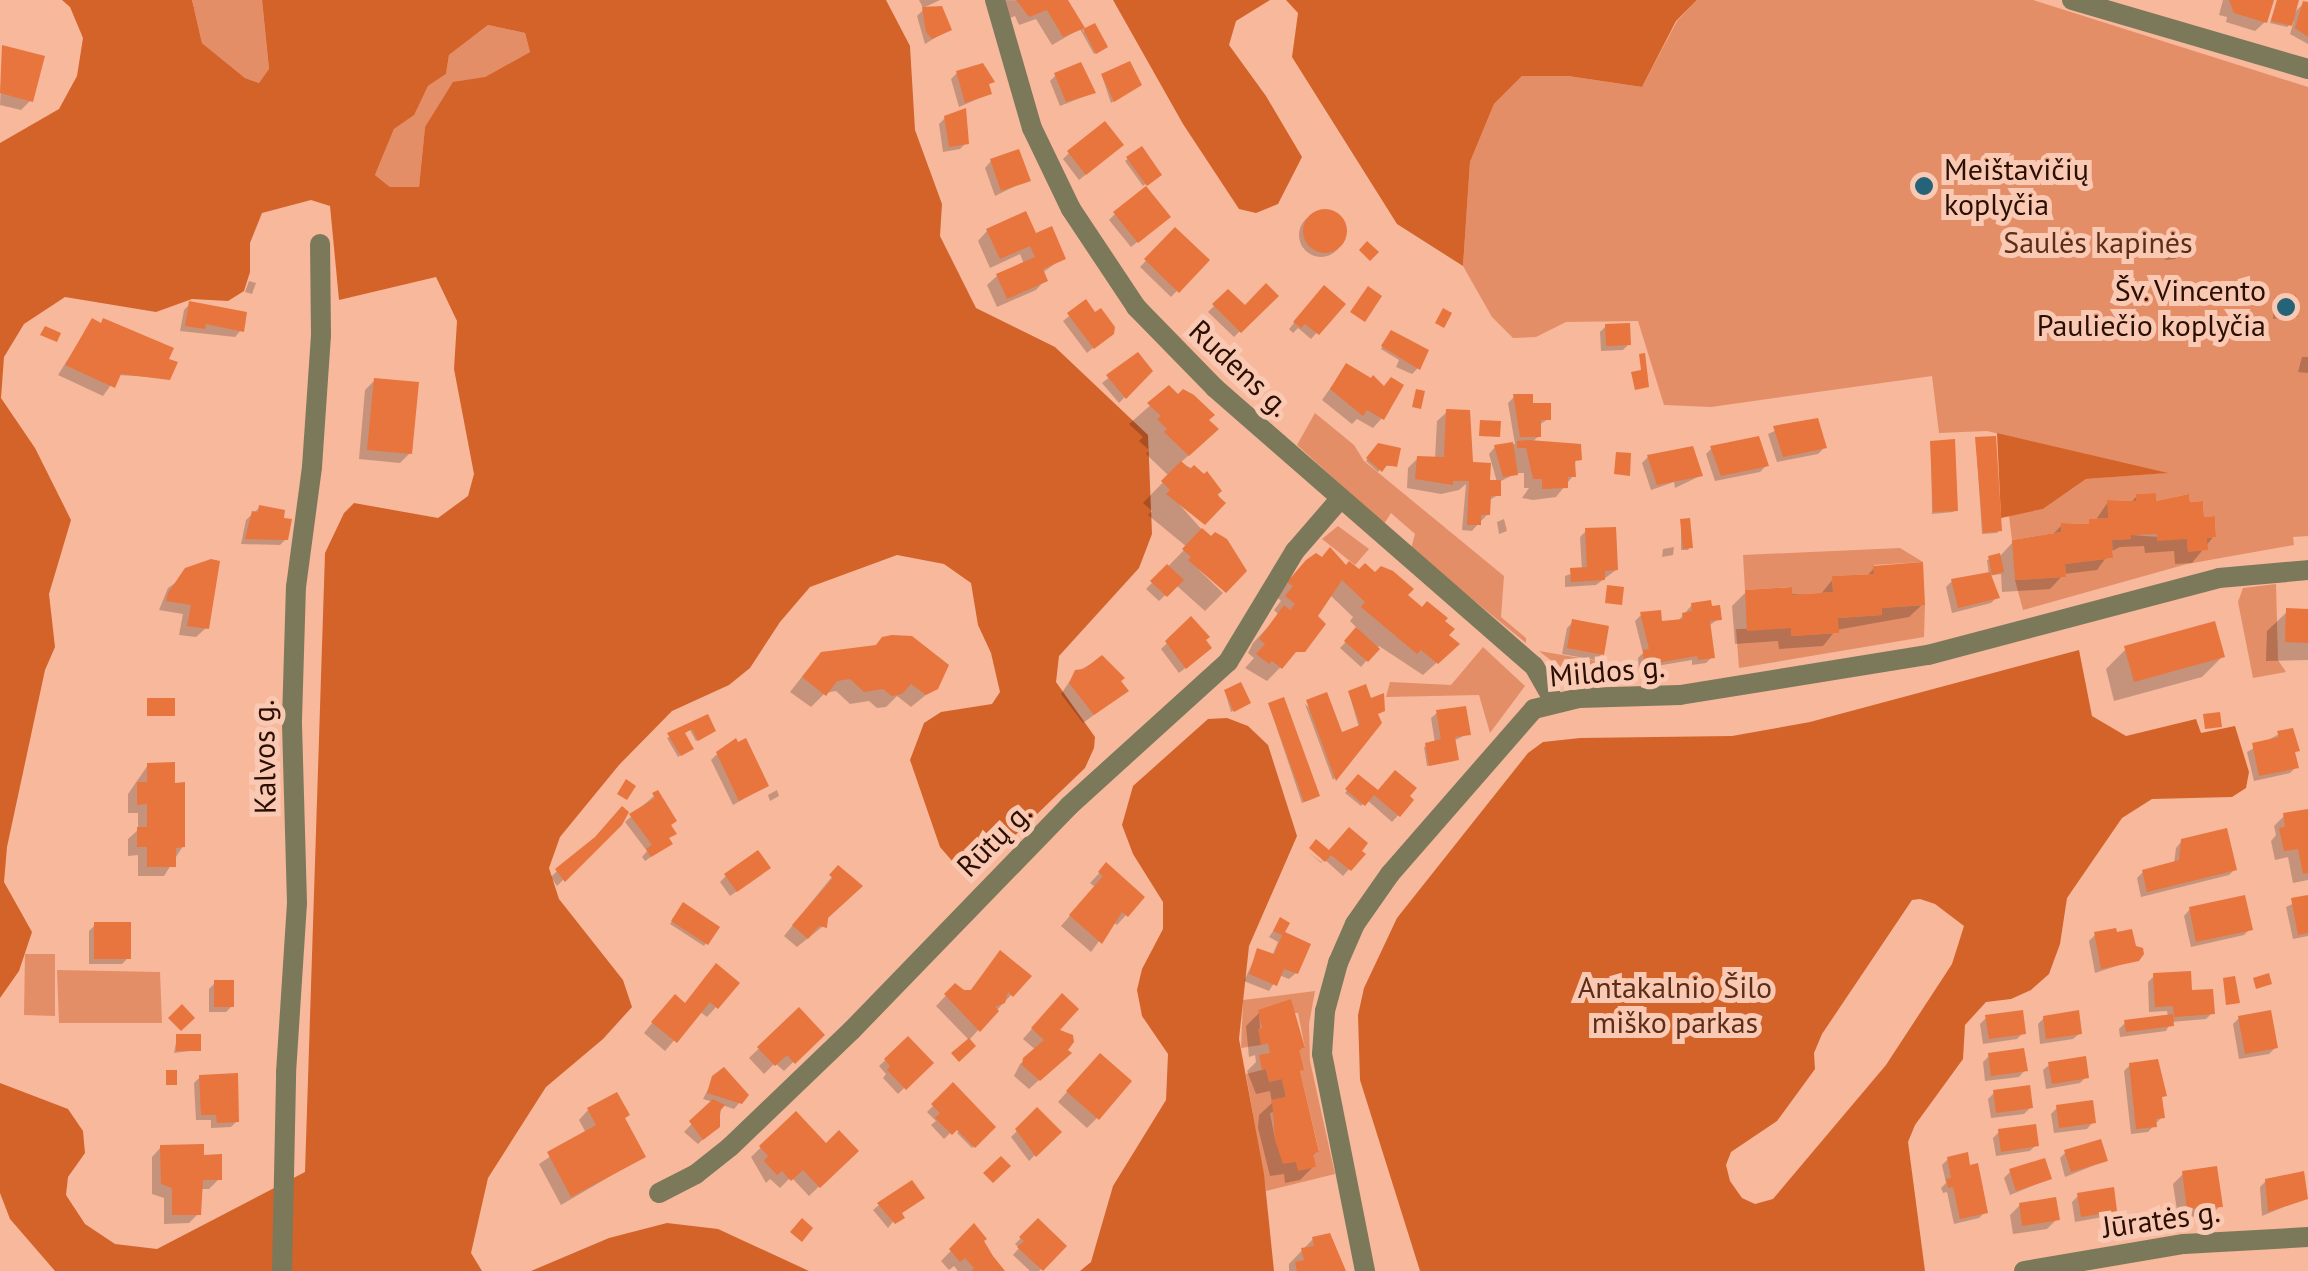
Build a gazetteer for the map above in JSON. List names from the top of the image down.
{
  "streets": {
    "street": [
      "Rudens g.",
      "Mildos g.",
      "Kalvos g.",
      "Rūtų g.",
      "Jūratės g."
    ]
  },
  "crossings": [
    ["Rudens g.", "Mildos g."],
    ["Rudens g.", "Rūtų g."]
  ],
  "parks": ["Saulės kapinės", "Antakalnio Šilo miško parkas"],
  "places": ["Meištavičių koplyčia", "Šv. Vincento Pauliečio koplyčia"]
}
